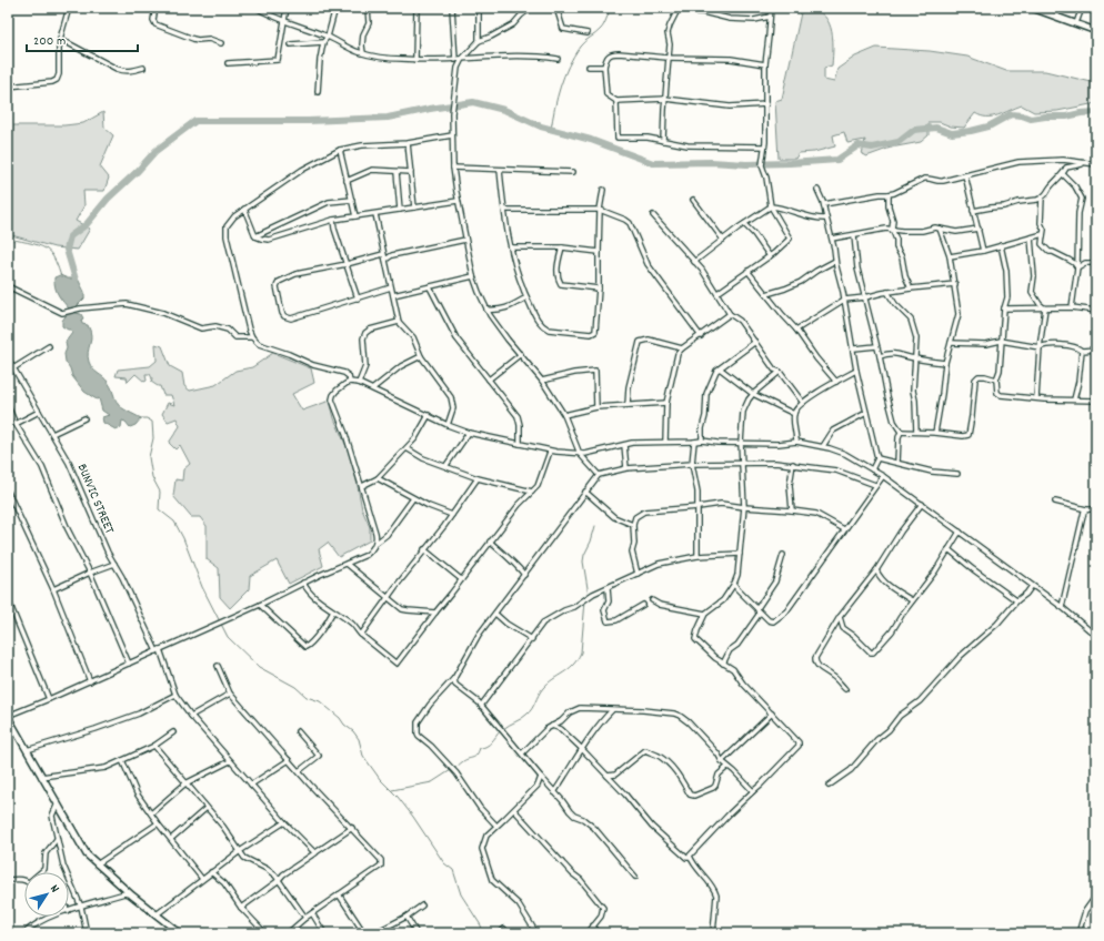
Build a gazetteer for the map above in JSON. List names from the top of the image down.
{
  "streets": {
    "street": ["BUNVIC STREET"]
  },
  "scale_bar": "200 m",
  "north": "top right"
}
